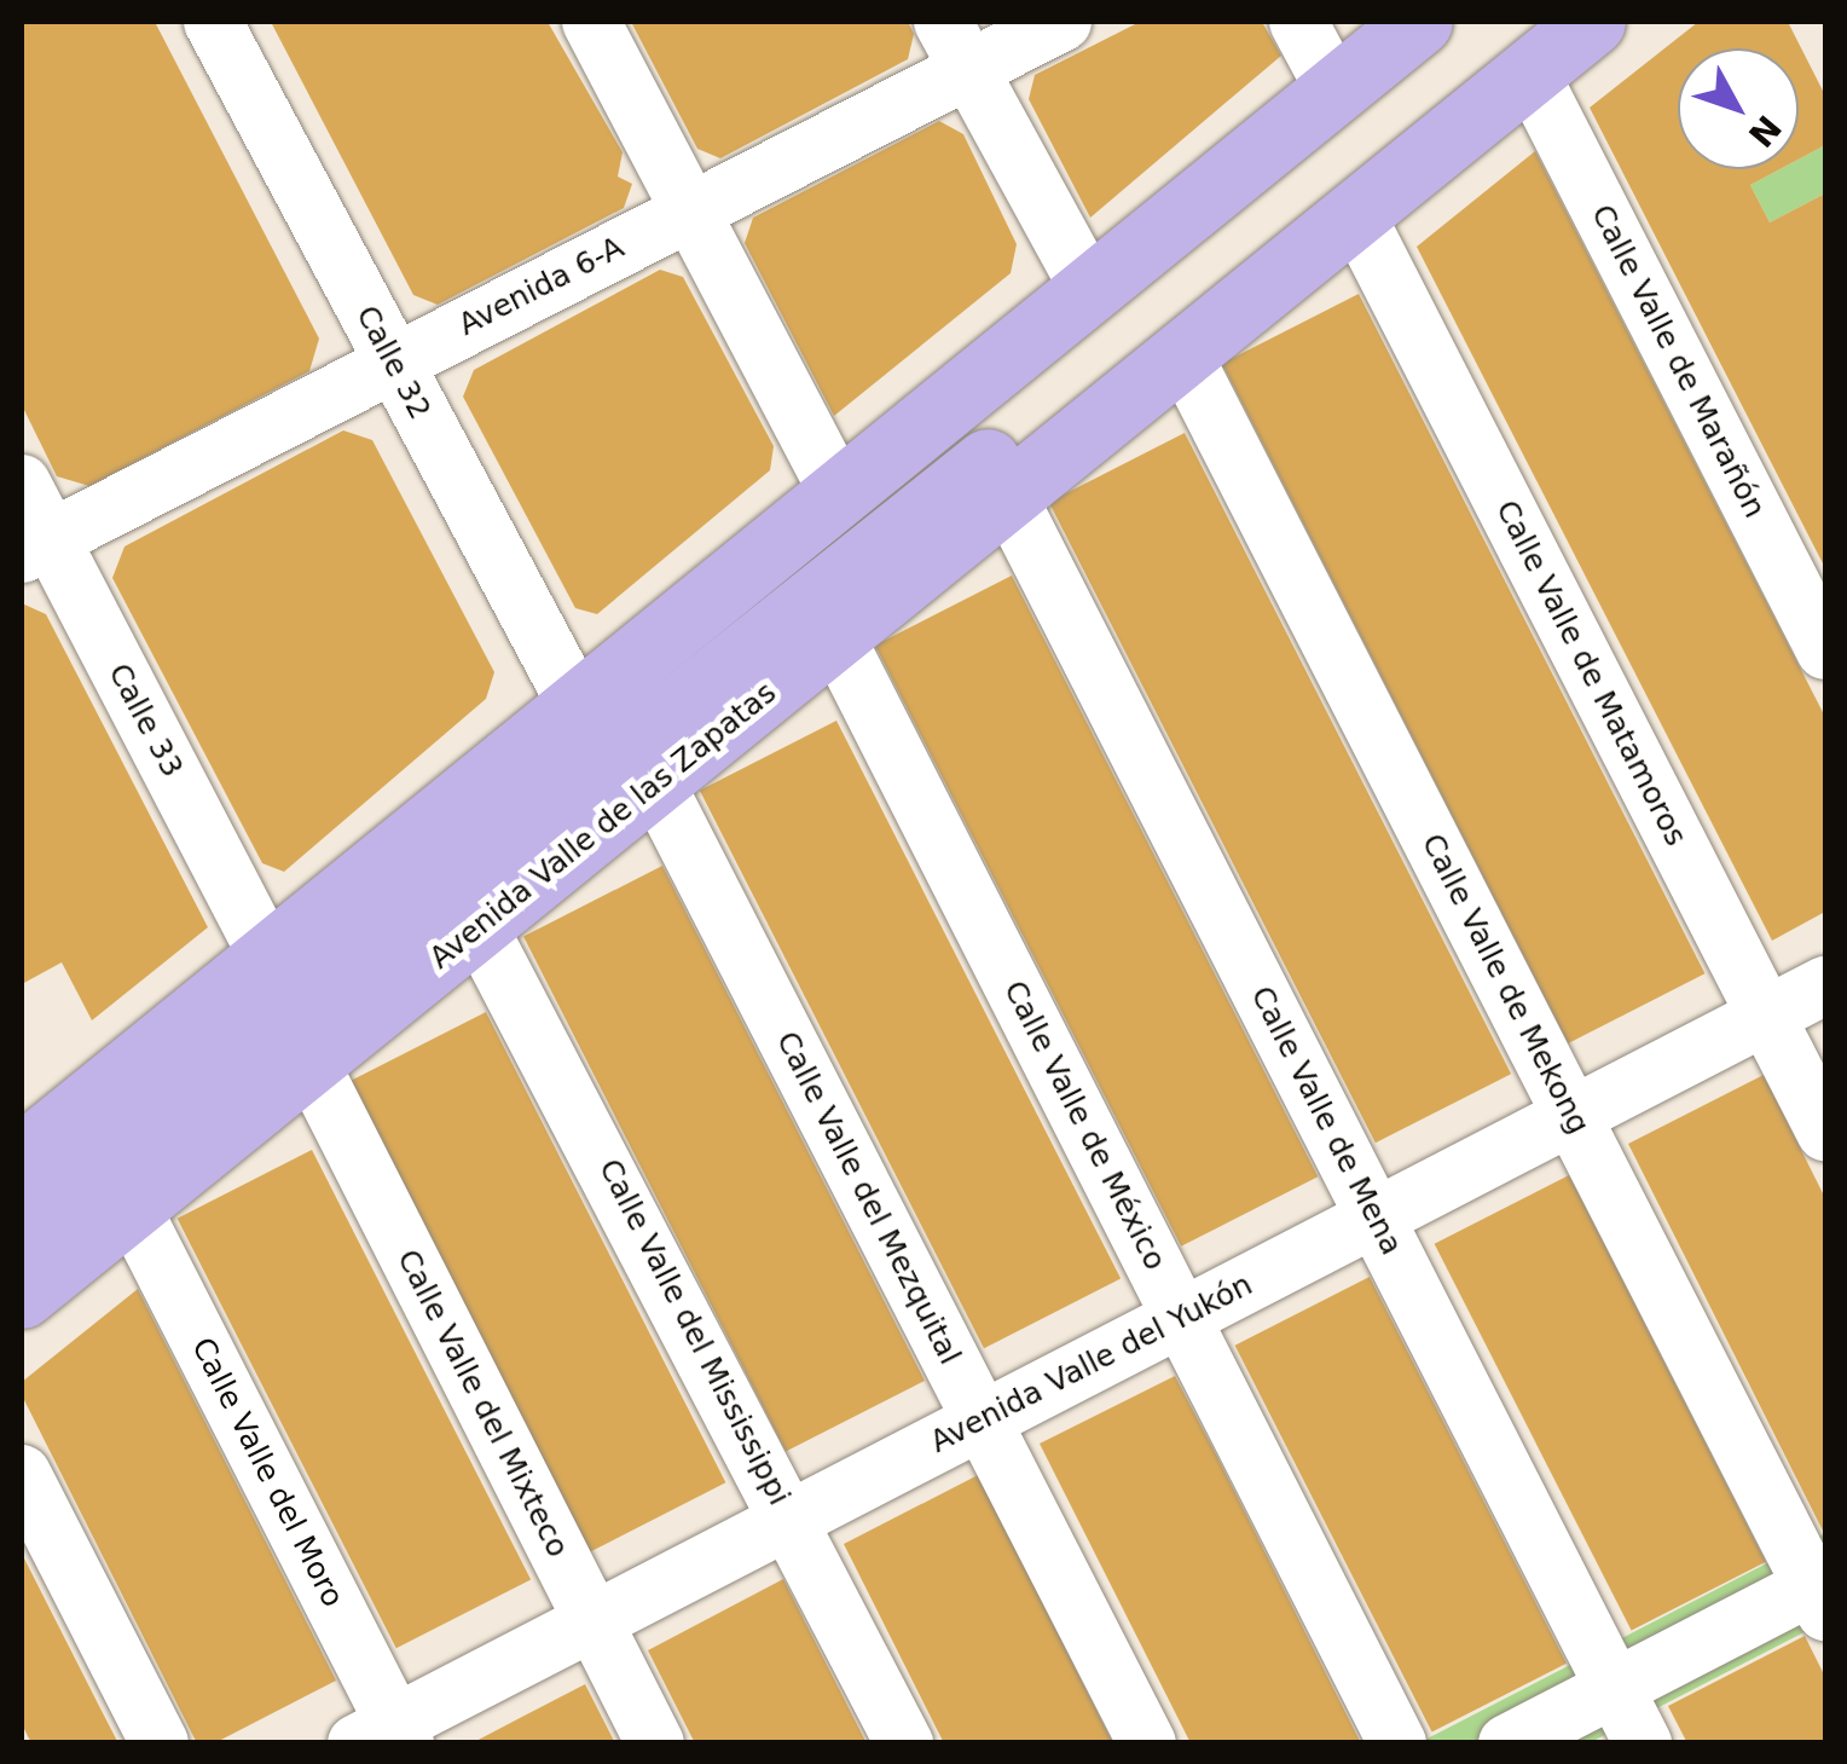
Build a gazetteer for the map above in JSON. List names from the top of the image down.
{
  "streets": {
    "main road": ["Avenida Valle de las Zapatas"],
    "street": [
      "Avenida 6-A",
      "Calle Valle de Marañón",
      "Calle 32",
      "Calle Valle de Matamoros",
      "Calle 33",
      "Calle Valle de Mekong",
      "Calle Valle de Mena",
      "Calle Valle de México",
      "Calle Valle del Mezquital",
      "Calle Valle del Mississippi",
      "Avenida Valle del Yukón",
      "Calle Valle del Mixteco",
      "Calle Valle del Moro"
    ]
  },
  "crossings": [
    ["Avenida 6-A", "Calle 32"],
    ["Avenida 6-A", "Calle 33"],
    ["Calle Valle de Marañón", "Avenida Valle de las Zapatas"],
    ["Calle 32", "Avenida Valle de las Zapatas"],
    ["Calle Valle de Matamoros", "Avenida Valle de las Zapatas"],
    ["Calle Valle de Matamoros", "Avenida Valle del Yukón"],
    ["Calle 33", "Avenida Valle de las Zapatas"],
    ["Avenida Valle de las Zapatas", "Calle Valle de Mekong"],
    ["Avenida Valle de las Zapatas", "Calle Valle de Mena"],
    ["Avenida Valle de las Zapatas", "Calle Valle de México"],
    ["Avenida Valle de las Zapatas", "Calle Valle del Mezquital"],
    ["Avenida Valle de las Zapatas", "Calle Valle del Mississippi"],
    ["Avenida Valle de las Zapatas", "Calle Valle del Mixteco"],
    ["Avenida Valle de las Zapatas", "Calle Valle del Moro"],
    ["Calle Valle de Mekong", "Avenida Valle del Yukón"],
    ["Calle Valle de Mena", "Avenida Valle del Yukón"],
    ["Calle Valle de México", "Avenida Valle del Yukón"],
    ["Calle Valle del Mezquital", "Avenida Valle del Yukón"],
    ["Calle Valle del Mississippi", "Avenida Valle del Yukón"],
    ["Avenida Valle del Yukón", "Calle Valle del Mixteco"],
    ["Avenida Valle del Yukón", "Calle Valle del Moro"]
  ],
  "north": "bottom right"
}
